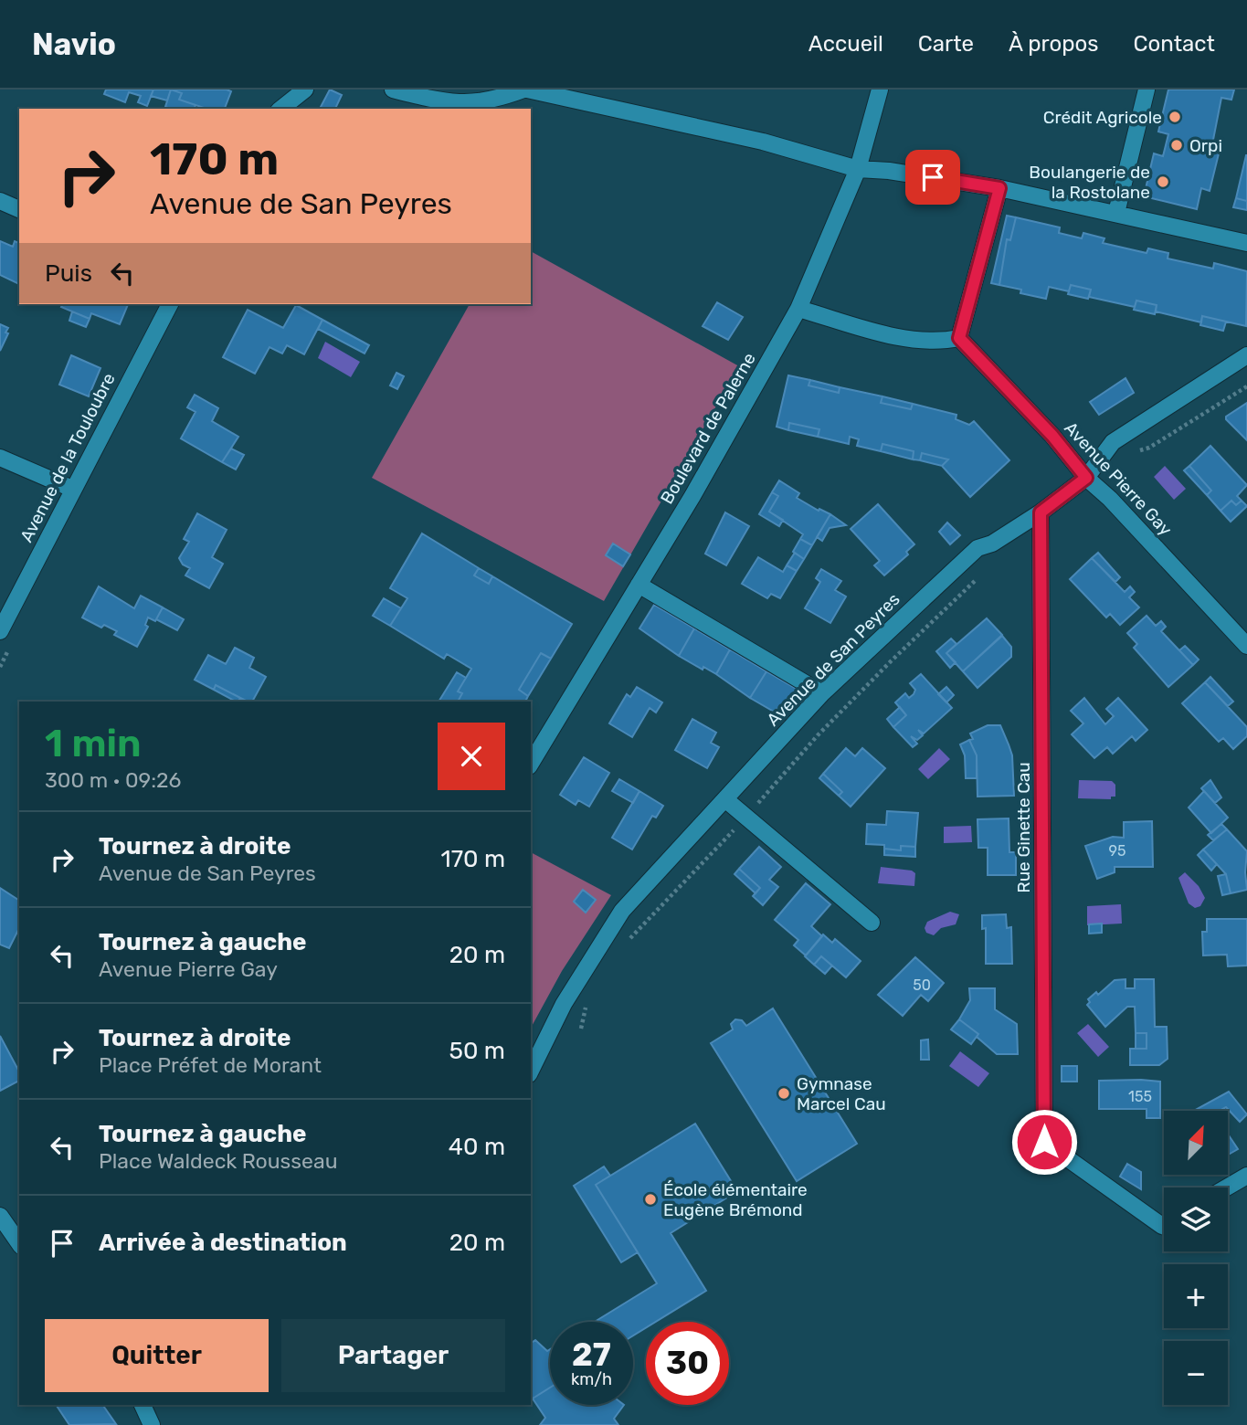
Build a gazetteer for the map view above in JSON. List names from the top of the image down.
{
  "streets": {
    "street": [
      "Boulevard de Palerne",
      "Avenue de la Touloubre",
      "Avenue Pierre Gay",
      "Avenue de San Peyres",
      "Rue Ginette Cau"
    ]
  },
  "crossings": [
    ["Avenue Pierre Gay", "Avenue de San Peyres"],
    ["Avenue de San Peyres", "Rue Ginette Cau"]
  ],
  "places": [
    "Crédit Agricole",
    "Orpi",
    "Boulangerie de la Rostolane",
    "Gymnase Marcel Cau",
    "École élémentaire Eugène Brémond"
  ],
  "house_numbers": ["95", "50", "155"],
  "north": "top right",
  "page": {
    "header": "Navio",
    "nav": [
      "Accueil",
      "Carte",
      "À propos",
      "Contact"
    ],
    "turn": ["170 m", "Avenue de San Peyres"],
    "then": "Puis",
    "heading": ["1 min", "300 m · 09:26"],
    "list": [
      {
        "name": "Tournez à droite",
        "note": "Avenue de San Peyres",
        "value": "170 m"
      },
      {
        "name": "Tournez à gauche",
        "note": "Avenue Pierre Gay",
        "value": "20 m"
      },
      {
        "name": "Tournez à droite",
        "note": "Place Préfet de Morant",
        "value": "50 m"
      },
      {
        "name": "Tournez à gauche",
        "note": "Place Waldeck Rousseau",
        "value": "40 m"
      },
      {
        "name": "Arrivée à destination",
        "value": "20 m"
      }
    ],
    "map_buttons": ["+", "−"],
    "buttons": ["Quitter", "Partager"],
    "speed": "27 km/h",
    "limit": "30"
  }
}
